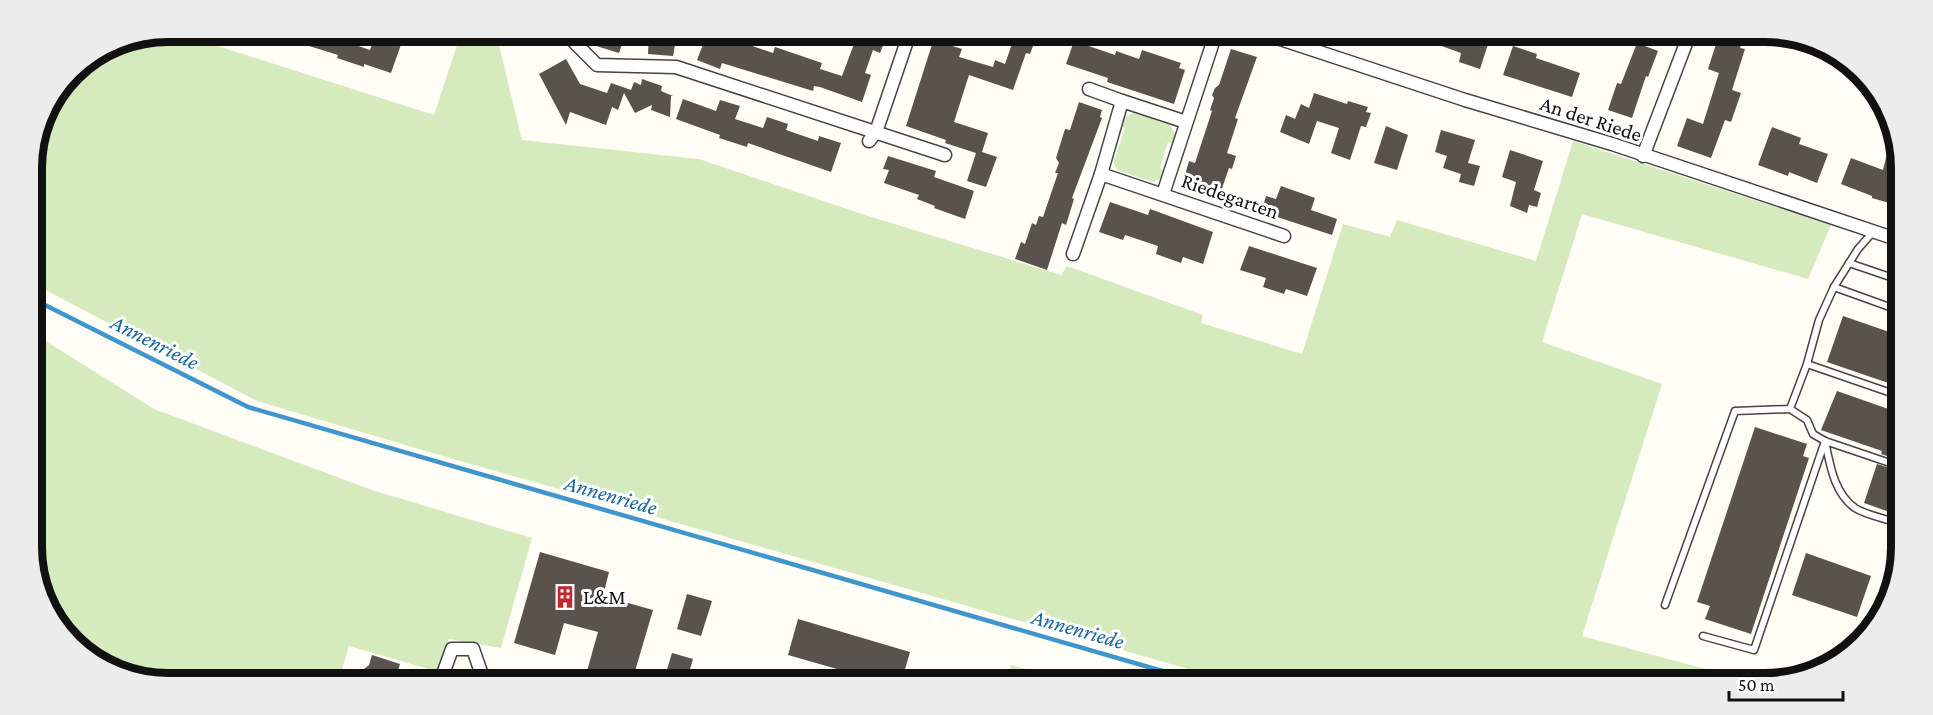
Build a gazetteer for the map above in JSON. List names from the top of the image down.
{
  "streets": {
    "street": ["An der Riede", "Riedegarten"]
  },
  "water": ["Annenriede"],
  "places": {
    "building": ["L&M"]
  },
  "scale_bar": "50 m"
}
